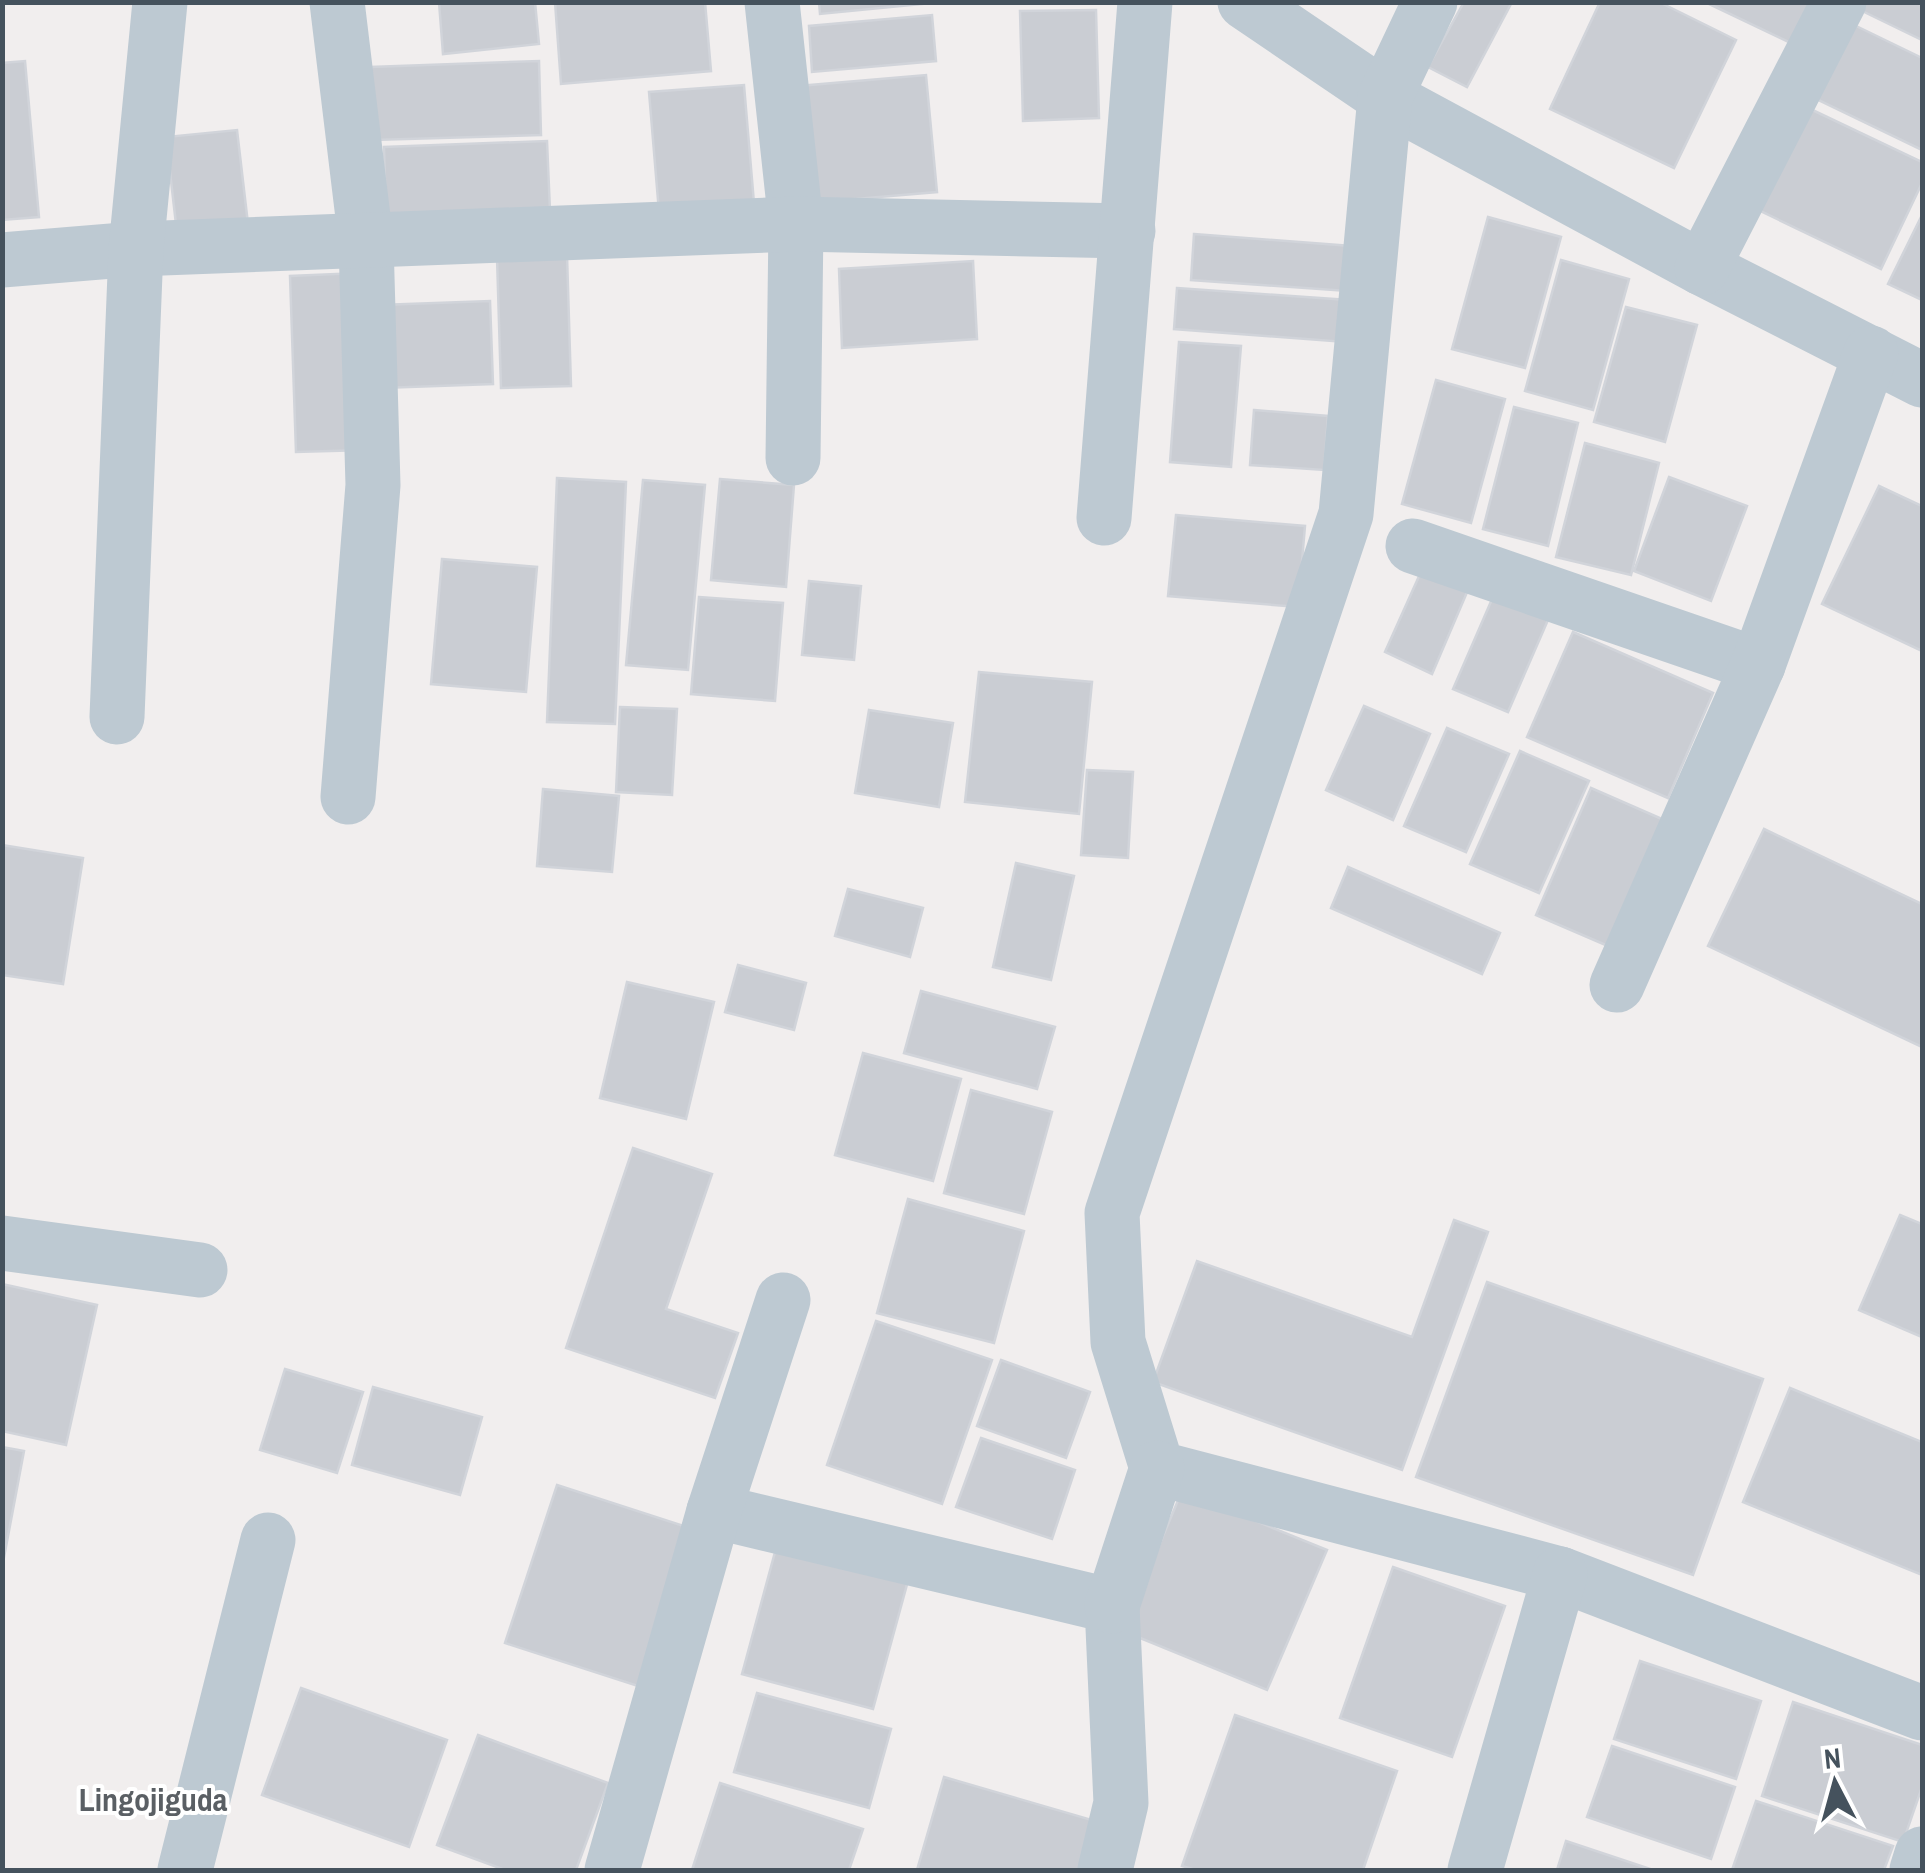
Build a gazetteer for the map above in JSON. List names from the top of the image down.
{
  "districts": ["Lingojiguda"],
  "north": "top"
}
